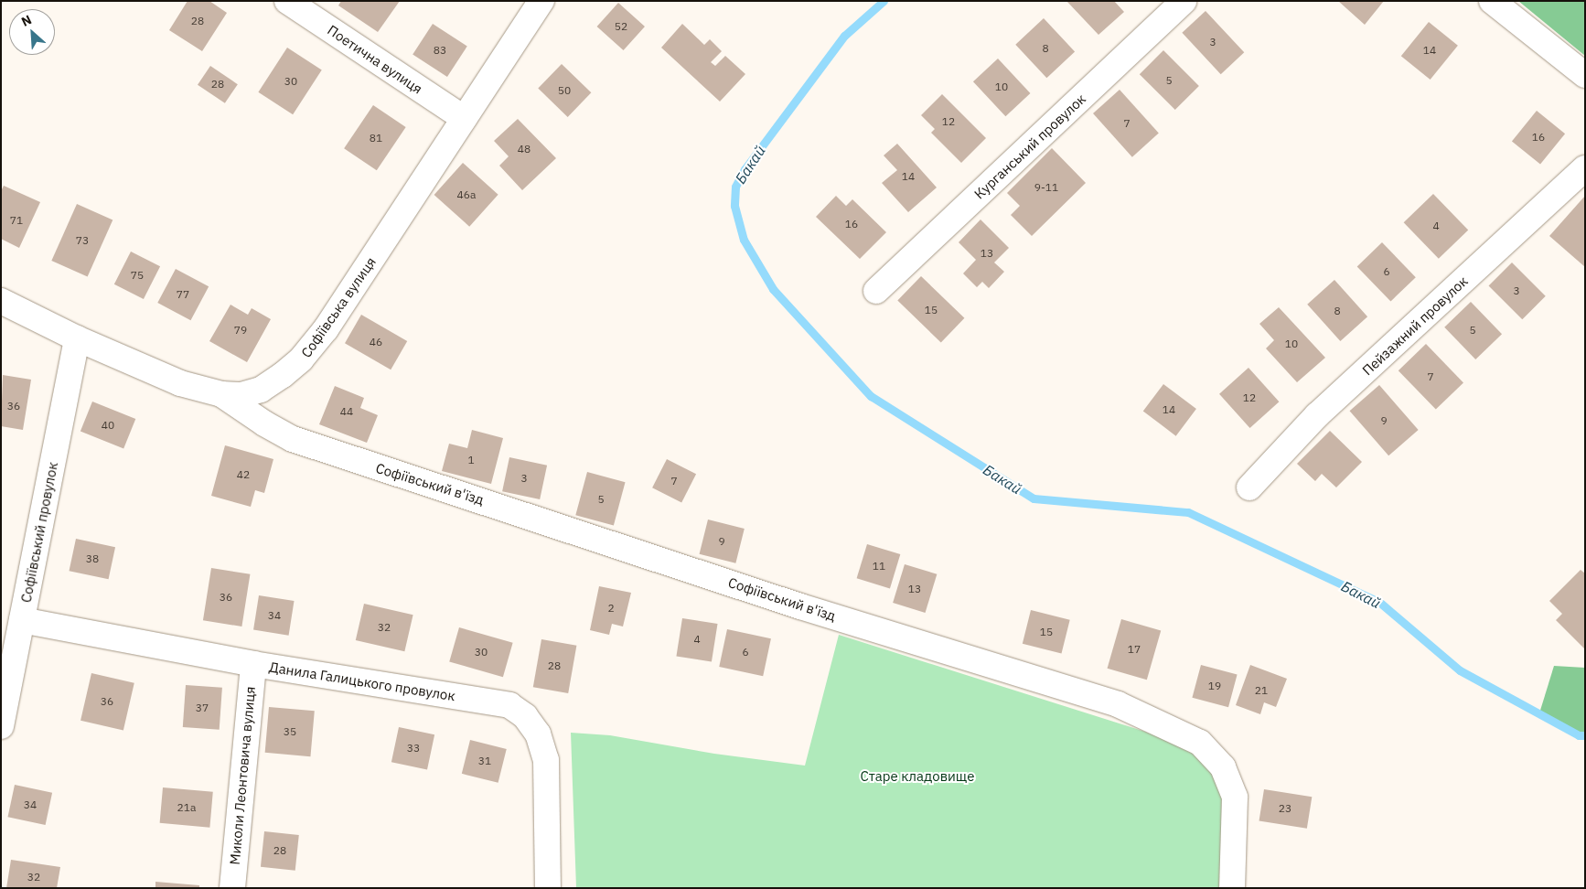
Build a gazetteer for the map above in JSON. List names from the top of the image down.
{
  "streets": {
    "street": [
      "Поетична вулиця",
      "Курганський провулок",
      "Софіївська вулиця",
      "Пейзажний провулок",
      "Софіївський в'їзд",
      "Софіївський провулок",
      "Данила Галицького провулок",
      "Миколи Леонтовича вулиця"
    ]
  },
  "crossings": [
    ["Поетична вулиця", "Софіївська вулиця"],
    ["Софіївська вулиця", "Софіївський в'їзд"],
    ["Софіївська вулиця", "Софіївський провулок"],
    ["Софіївський провулок", "Данила Галицького провулок"],
    ["Данила Галицького провулок", "Миколи Леонтовича вулиця"]
  ],
  "water": ["Бакай"],
  "parks": ["Старе кладовище"],
  "house_numbers": [
    "28",
    "52",
    "3",
    "8",
    "83",
    "14",
    "5",
    "30",
    "28",
    "10",
    "50",
    "12",
    "7",
    "16",
    "81",
    "48",
    "14",
    "9-11",
    "46а",
    "71",
    "16",
    "4",
    "73",
    "13",
    "6",
    "75",
    "3",
    "77",
    "15",
    "8",
    "79",
    "5",
    "46",
    "10",
    "7",
    "12",
    "36",
    "14",
    "44",
    "9",
    "40",
    "1",
    "42",
    "3",
    "7",
    "5",
    "9",
    "38",
    "11",
    "13",
    "36",
    "2",
    "34",
    "32",
    "15",
    "4",
    "17",
    "30",
    "6",
    "28",
    "19",
    "21",
    "36",
    "37",
    "35",
    "33",
    "31",
    "34",
    "21а",
    "23",
    "28",
    "32"
  ],
  "north": "top left"
}
